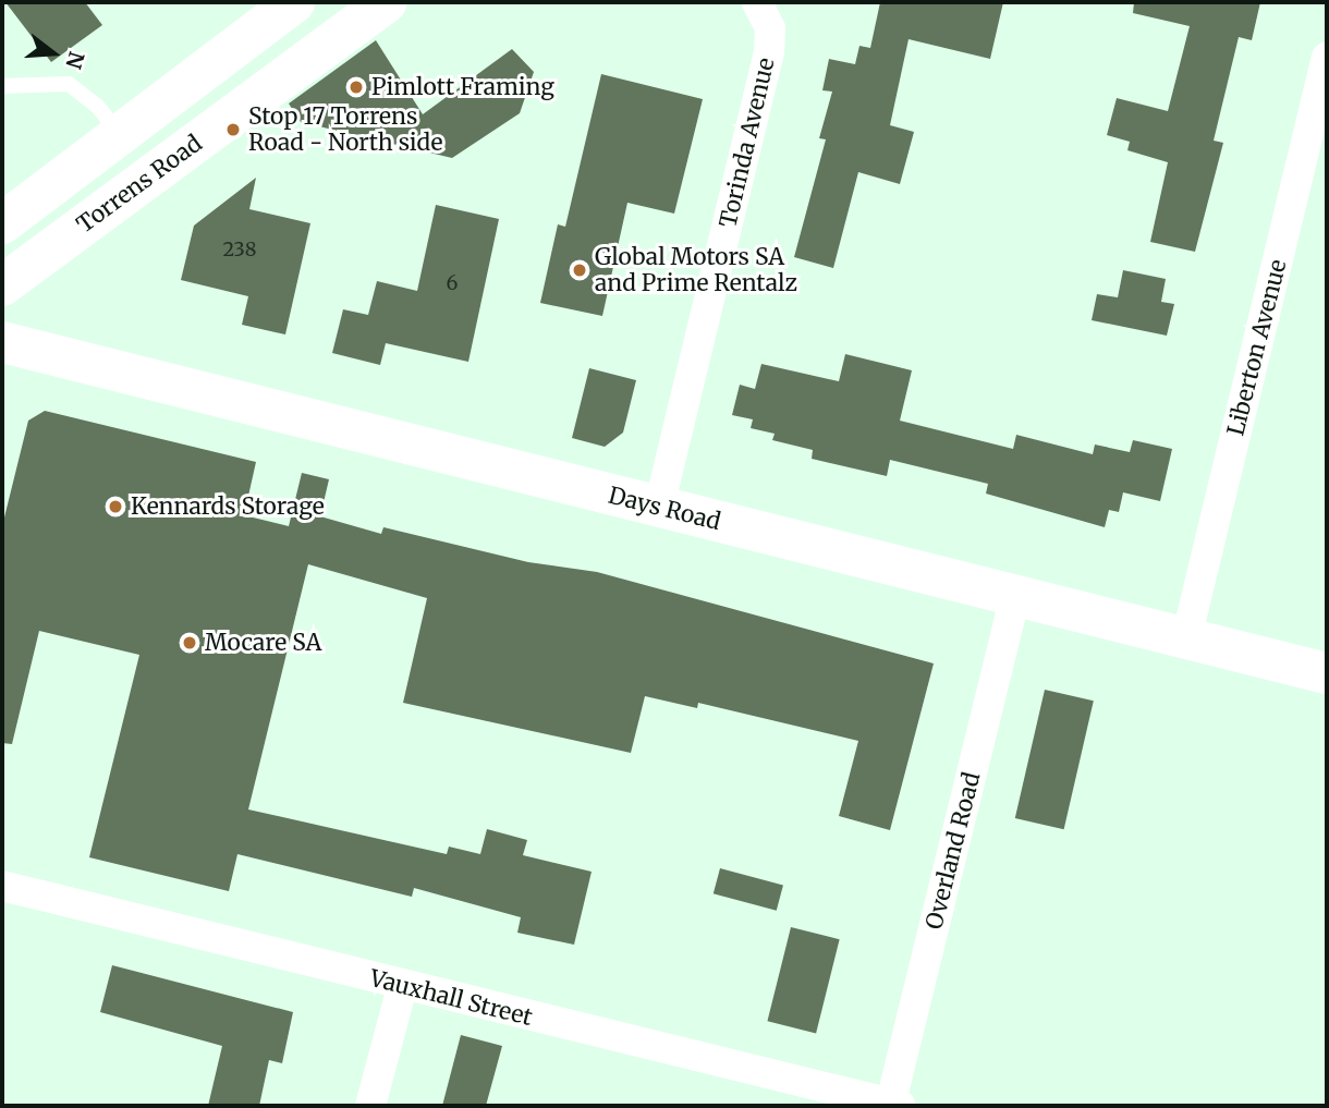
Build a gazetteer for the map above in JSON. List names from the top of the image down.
{
  "streets": {
    "main road": ["Torrens Road", "Days Road"],
    "street": [
      "Torinda Avenue",
      "Liberton Avenue",
      "Overland Road",
      "Vauxhall Street"
    ]
  },
  "crossings": [
    ["Torinda Avenue", "Days Road"],
    ["Liberton Avenue", "Days Road"],
    ["Days Road", "Overland Road"],
    ["Overland Road", "Vauxhall Street"]
  ],
  "places": [
    "Pimlott Framing",
    "Stop 17 Torrens Road - North side",
    "Global Motors SA and Prime Rentalz",
    "Kennards Storage",
    "Mocare SA"
  ],
  "house_numbers": ["238", "6"],
  "north": "right"
}
